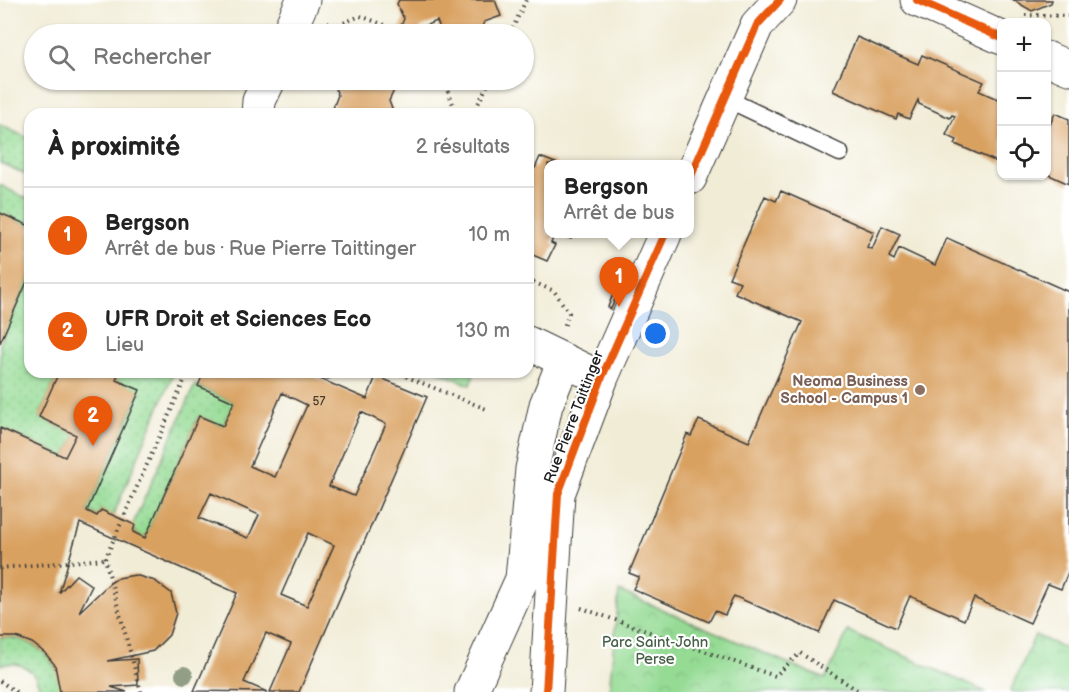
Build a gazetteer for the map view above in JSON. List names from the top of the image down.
{
  "streets": {
    "street": ["Rue Pierre Taittinger"]
  },
  "parks": ["Parc Saint-John Perse"],
  "places": ["Neoma Business School - Campus 1"],
  "house_numbers": ["57"],
  "page": {
    "map_buttons": ["+", "−"],
    "search": "Rechercher",
    "heading": ["À proximité", "2 résultats"],
    "popup": ["Bergson", "Arrêt de bus"],
    "list": [
      {
        "mark": "1",
        "name": "Bergson",
        "note": "Arrêt de bus · Rue Pierre Taittinger",
        "value": "10 m"
      },
      {
        "mark": "2",
        "name": "UFR Droit et Sciences Eco",
        "note": "Lieu",
        "value": "130 m"
      }
    ],
    "pins": ["1", "2"]
  }
}
